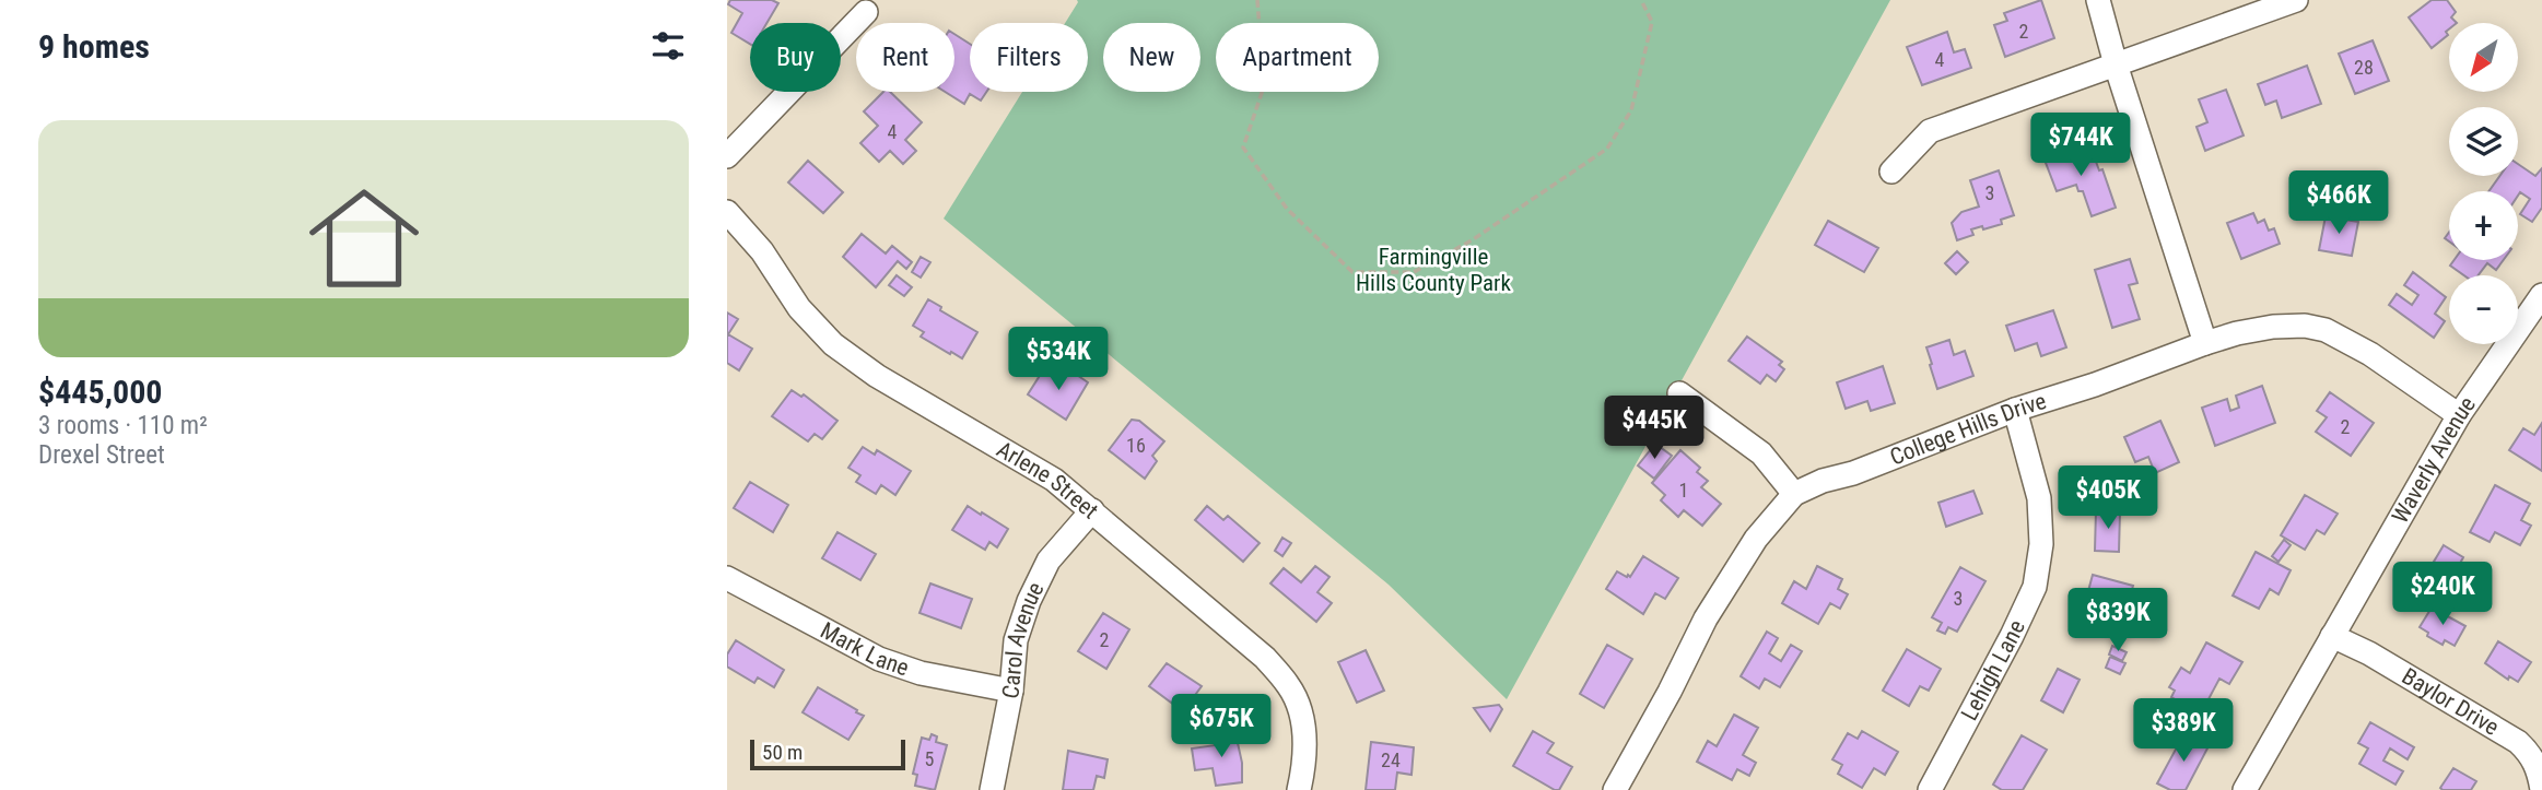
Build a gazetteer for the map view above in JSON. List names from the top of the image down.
{
  "streets": {
    "street": [
      "College Hills Drive",
      "Waverly Avenue",
      "Arlene Street",
      "Carol Avenue",
      "Mark Lane",
      "Lehigh Lane",
      "Baylor Drive"
    ]
  },
  "crossings": [
    ["College Hills Drive", "Waverly Avenue"],
    ["College Hills Drive", "Lehigh Lane"],
    ["Waverly Avenue", "Baylor Drive"],
    ["Arlene Street", "Carol Avenue"],
    ["Carol Avenue", "Mark Lane"]
  ],
  "parks": ["Farmingville Hills County Park"],
  "house_numbers": [
    "2",
    "4",
    "28",
    "4",
    "3",
    "2",
    "16",
    "1",
    "3",
    "2",
    "5",
    "24"
  ],
  "scale_bar": "50 m",
  "north": "bottom left",
  "page": {
    "heading": "9 homes",
    "map_buttons": ["+", "−"],
    "chip": [
      "Buy",
      "Rent",
      "Filters",
      "New",
      "Apartment"
    ],
    "list": [
      {
        "name": "$445,000",
        "note": "3 rooms · 110 m² · Drexel Street"
      }
    ],
    "price": [
      "$744K",
      "$466K",
      "$534K",
      "$445K",
      "$405K",
      "$240K",
      "$839K",
      "$675K",
      "$389K"
    ],
    "scale": "50 m"
  }
}
